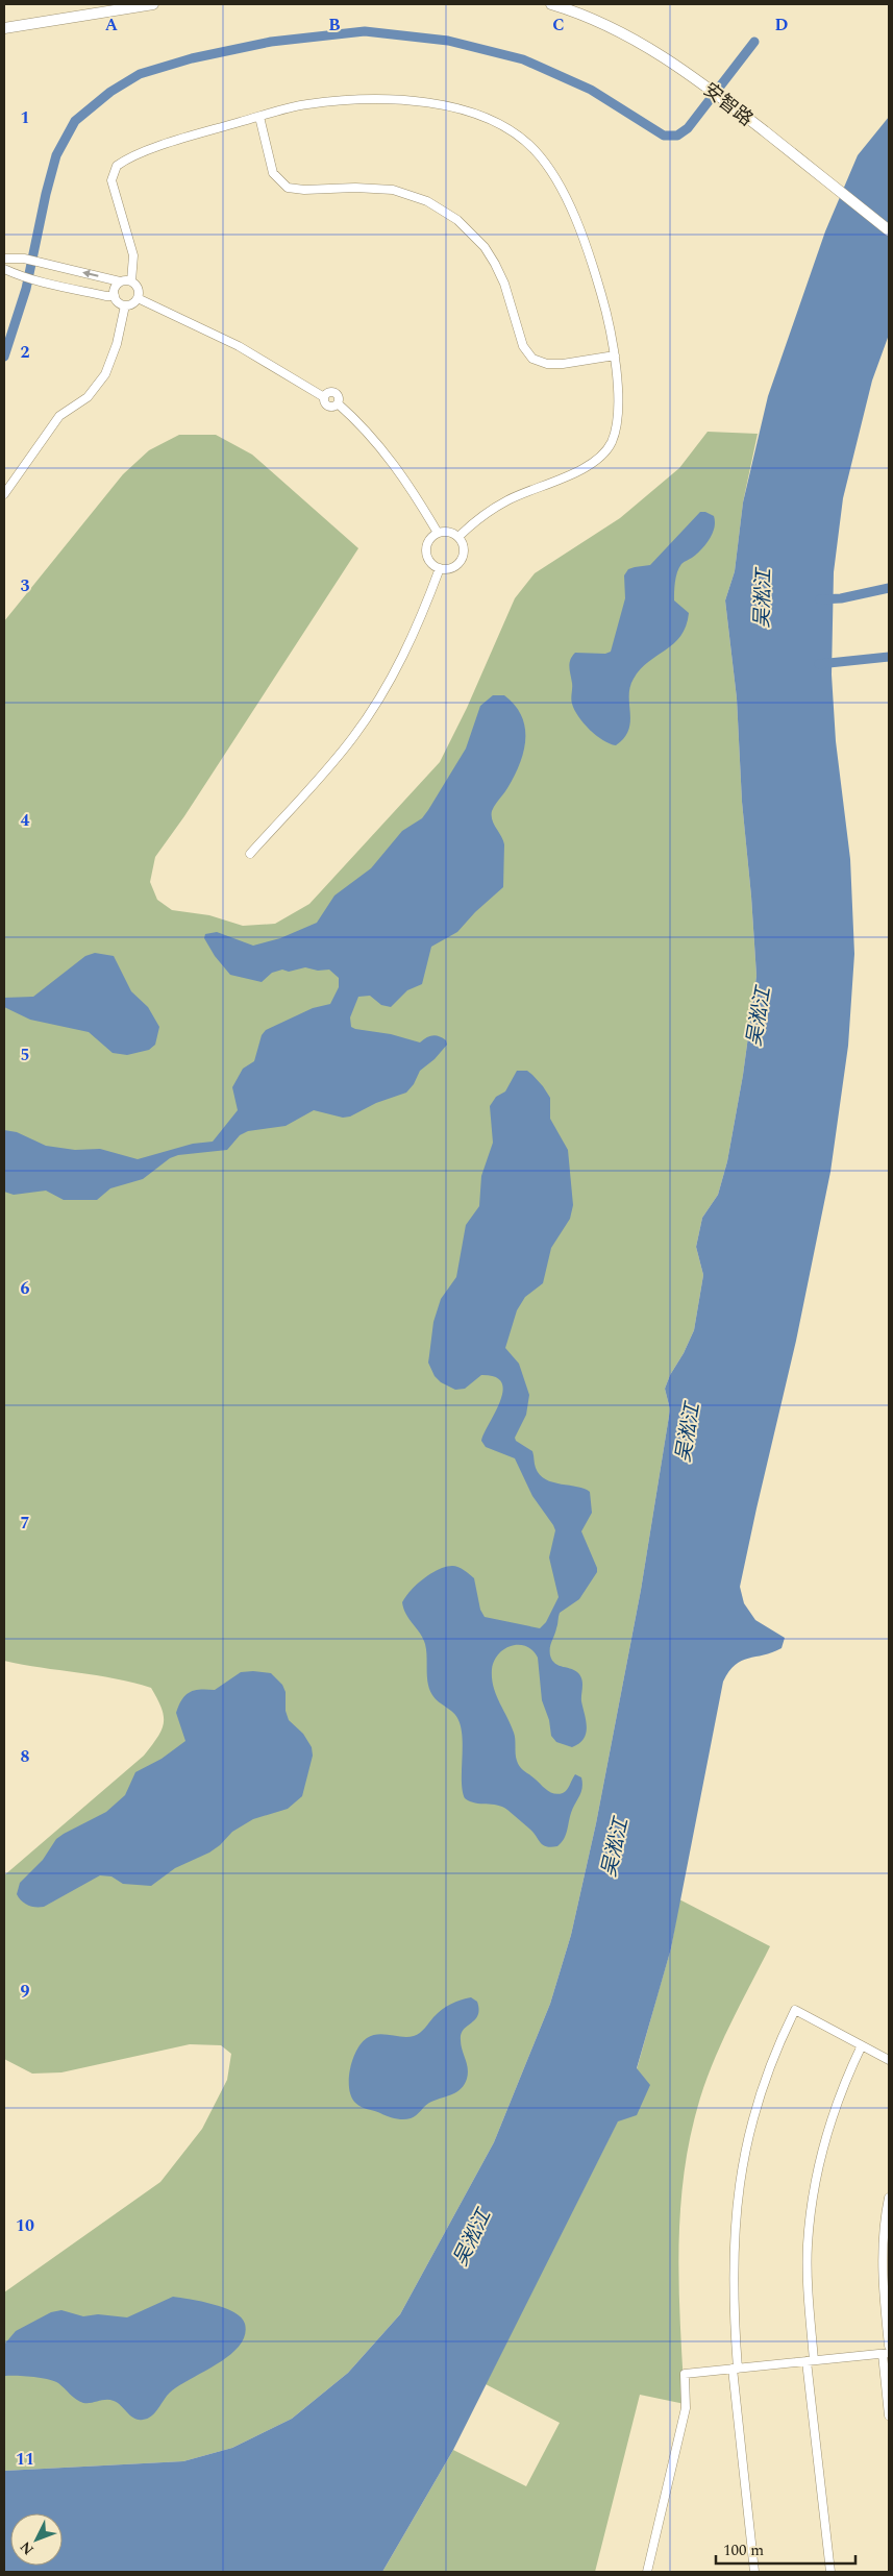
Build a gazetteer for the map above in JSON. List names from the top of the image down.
{
  "streets": {
    "street": ["安智路"]
  },
  "water": ["吴淞江"],
  "scale_bar": "100 m",
  "north": "bottom left",
  "grid": {
    "columns": [
      "A",
      "B",
      "C",
      "D"
    ],
    "rows": [
      "1",
      "2",
      "3",
      "4",
      "5",
      "6",
      "7",
      "8",
      "9",
      "10",
      "11"
    ]
  }
}
